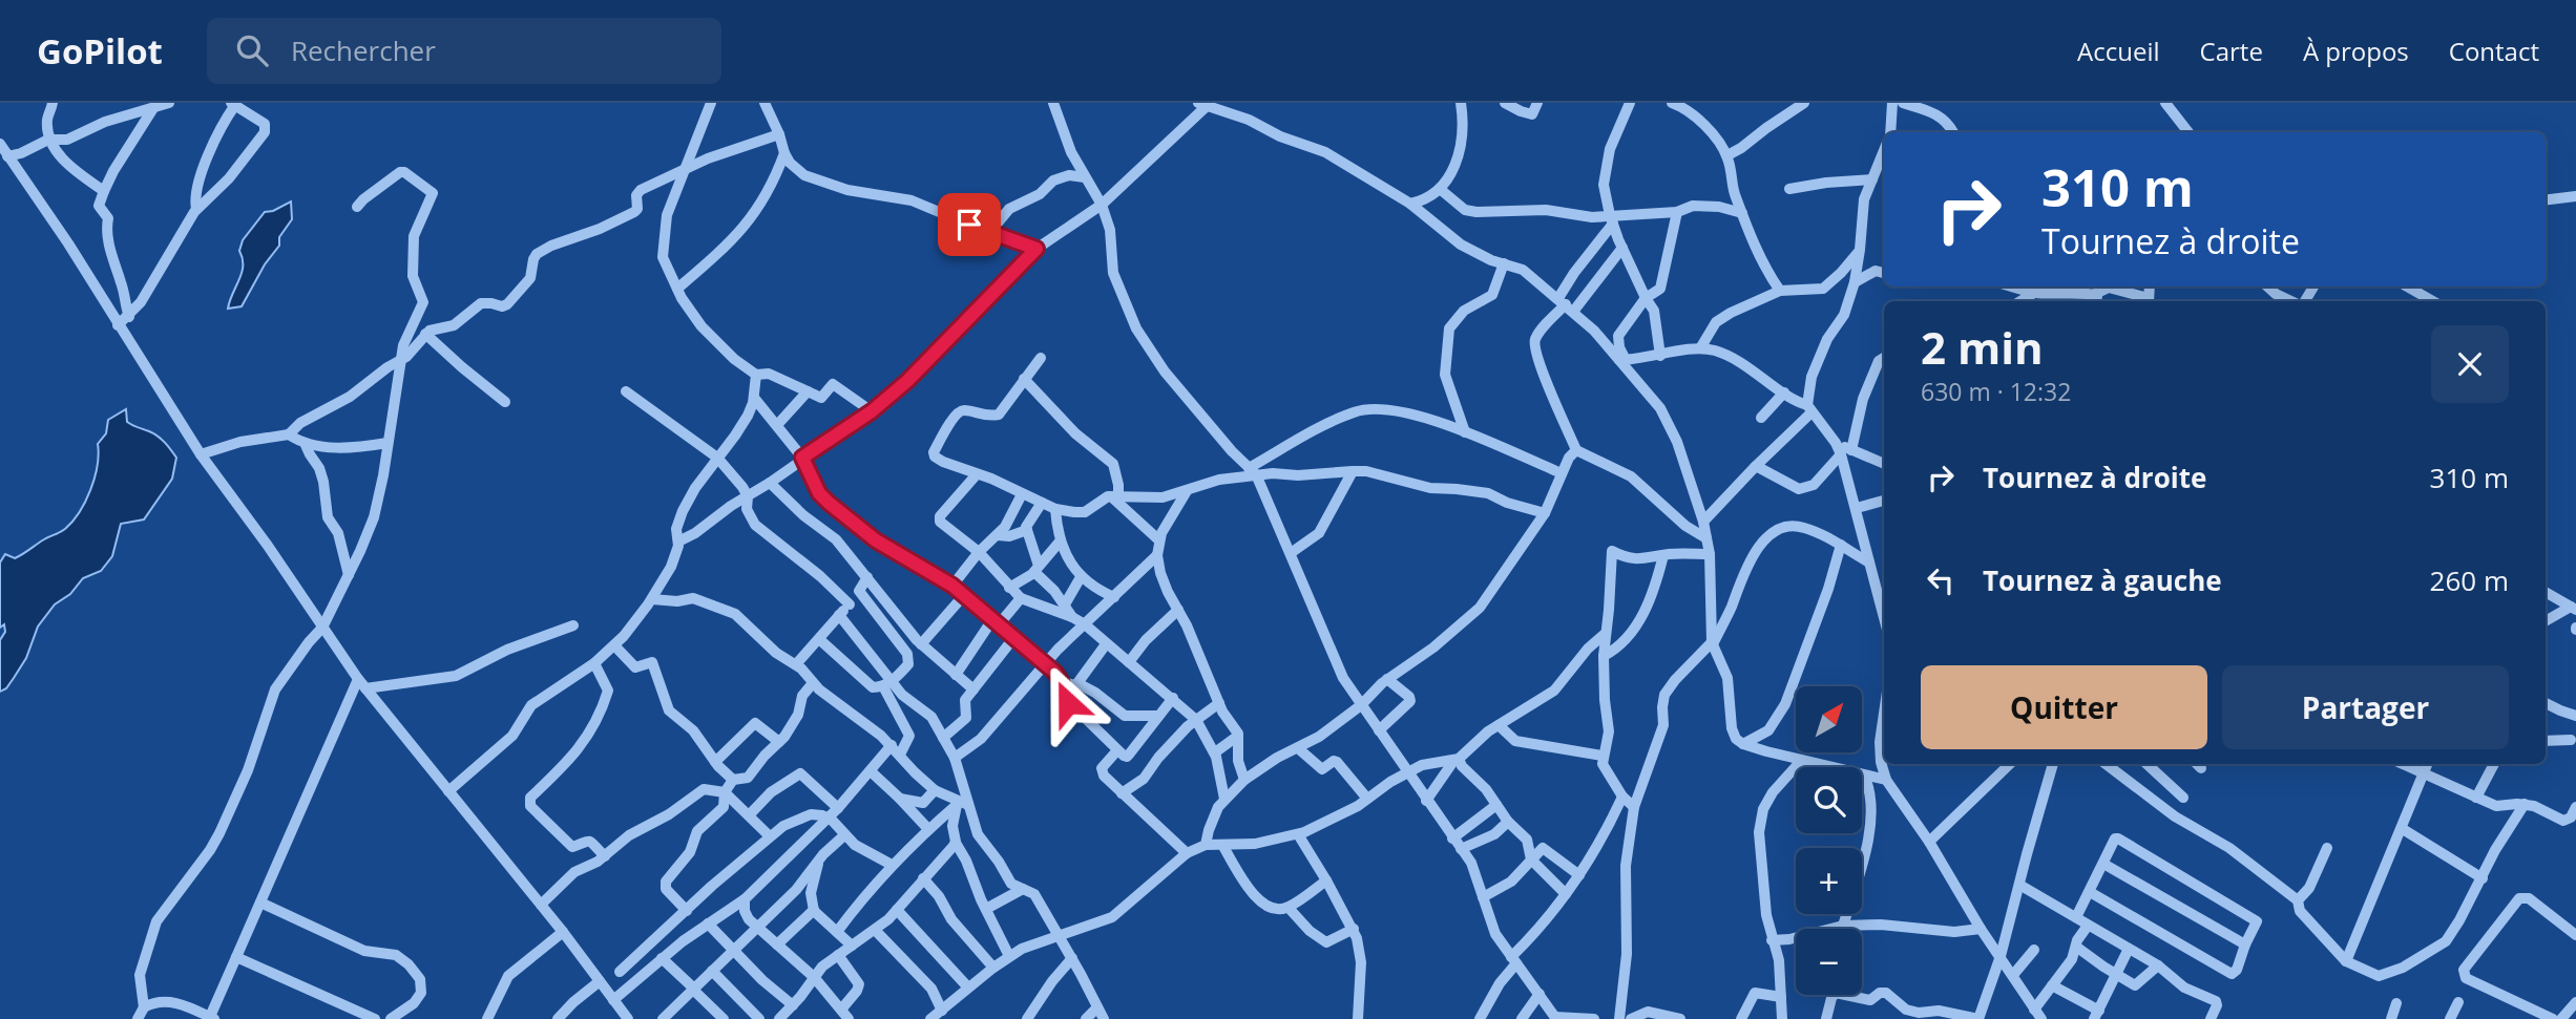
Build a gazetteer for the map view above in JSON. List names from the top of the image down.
{
  "north": "top right",
  "page": {
    "header": "GoPilot",
    "search": "Rechercher",
    "nav": [
      "Accueil",
      "Carte",
      "À propos",
      "Contact"
    ],
    "turn": ["310 m", "Tournez à droite"],
    "heading": ["2 min", "630 m · 12:32"],
    "list": [
      {
        "name": "Tournez à droite",
        "value": "310 m"
      },
      {
        "name": "Tournez à gauche",
        "value": "260 m"
      }
    ],
    "buttons": ["Quitter", "Partager"],
    "map_buttons": ["+", "−"]
  }
}
